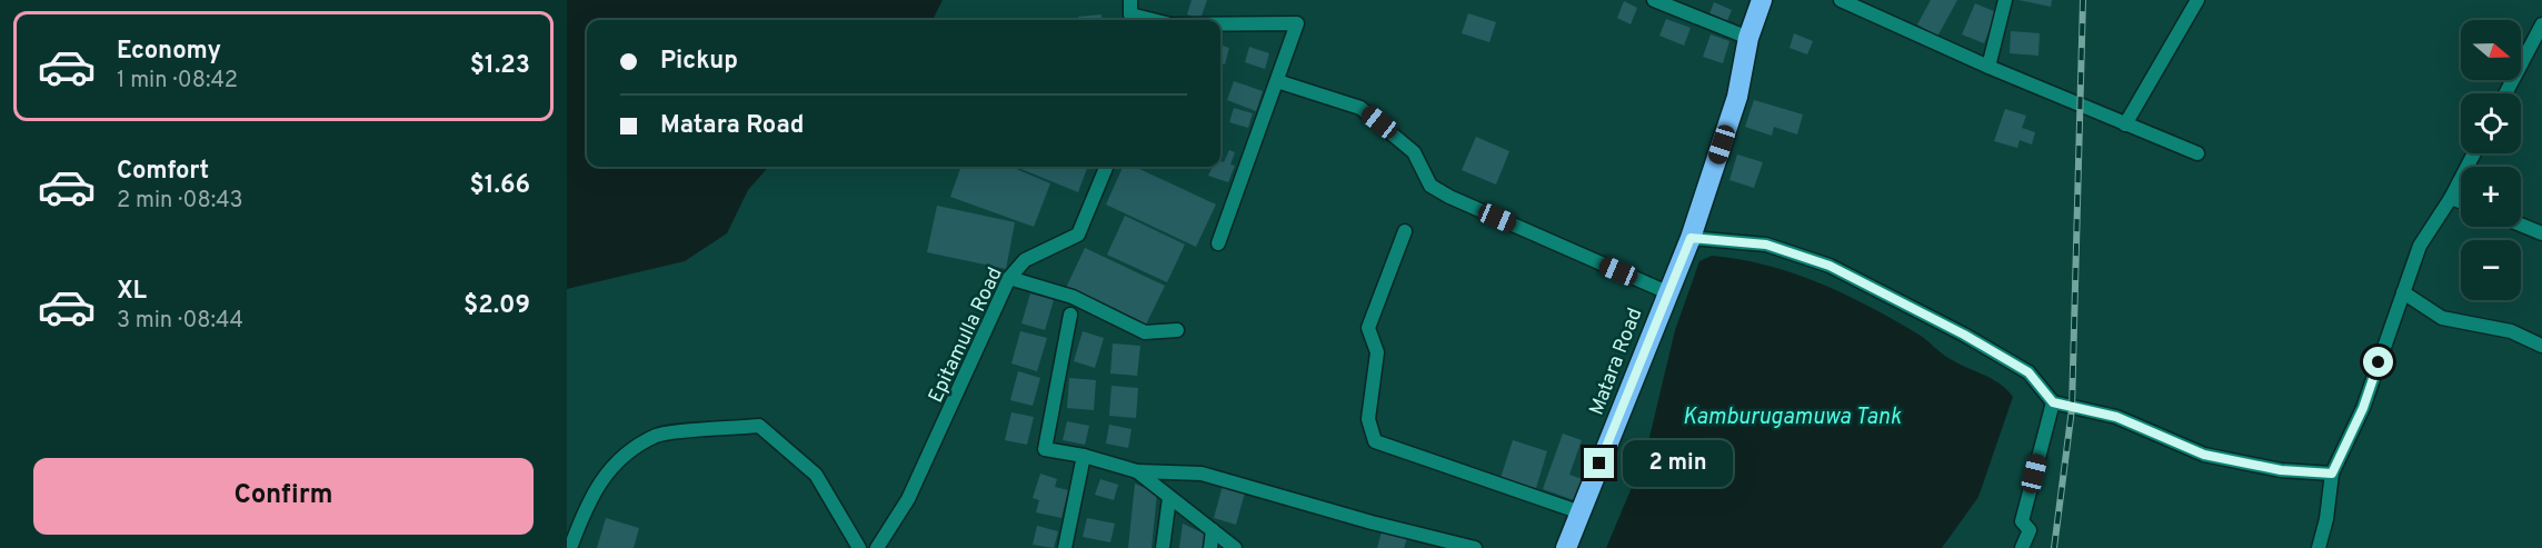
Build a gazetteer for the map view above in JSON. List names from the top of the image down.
{
  "streets": {
    "highway": ["Matara Road"],
    "street": ["Epitamulla Road"]
  },
  "water": ["Kamburugamuwa Tank"],
  "north": "right",
  "page": {
    "list": [
      {
        "name": "Economy",
        "note": "1 min · 08:42",
        "value": "$1.23"
      },
      {
        "name": "Comfort",
        "note": "2 min · 08:43",
        "value": "$1.66"
      },
      {
        "name": "XL",
        "note": "3 min · 08:44",
        "value": "$2.09"
      }
    ],
    "map_buttons": ["+", "−"],
    "banner": ["Pickup", "Matara Road"],
    "bubble": "2 min",
    "buttons": "Confirm"
  }
}
